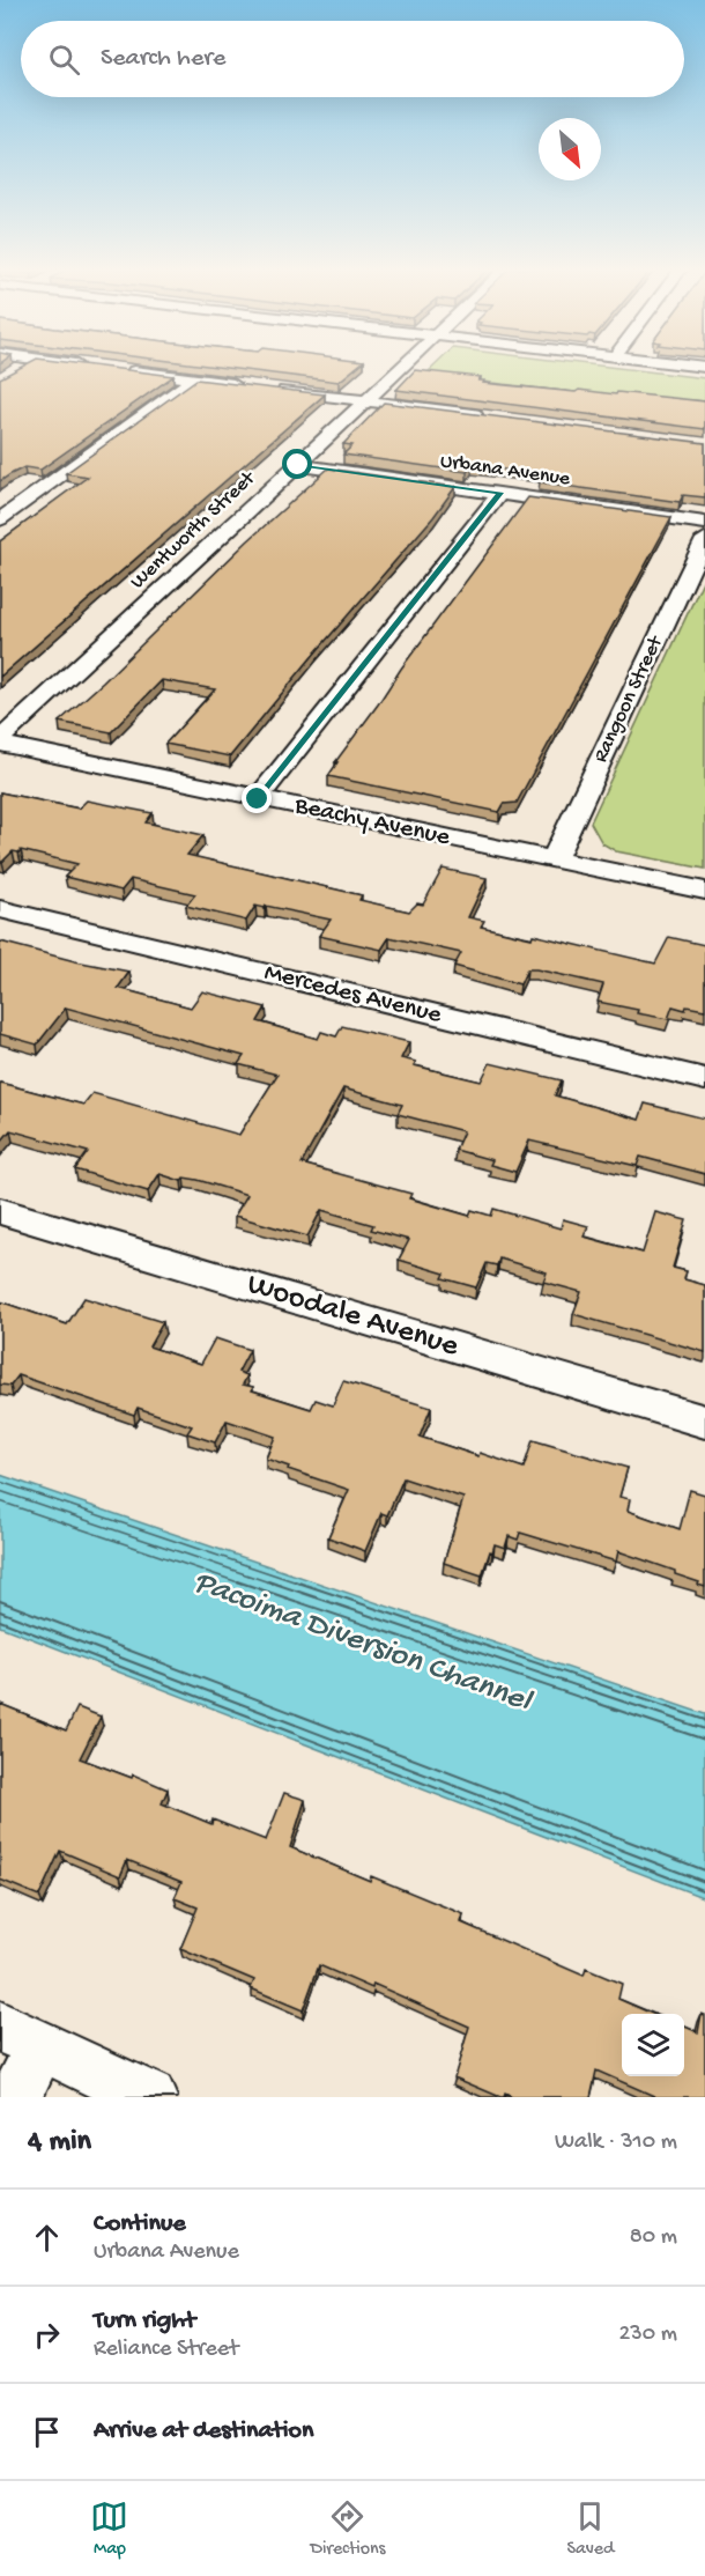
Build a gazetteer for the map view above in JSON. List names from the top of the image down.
{
  "streets": {
    "street": [
      "Urbana Avenue",
      "Wentworth Street",
      "Rangoon Street",
      "Beachy Avenue",
      "Mercedes Avenue",
      "Woodale Avenue"
    ]
  },
  "crossings": [
    ["Urbana Avenue", "Wentworth Street"],
    ["Wentworth Street", "Beachy Avenue"],
    ["Rangoon Street", "Beachy Avenue"]
  ],
  "water": ["Pacoima Diversion Channel"],
  "north": "bottom right",
  "page": {
    "search": "Search here",
    "heading": ["4 min", "Walk · 310 m"],
    "list": [
      ["Continue", "Urbana Avenue", "80 m"],
      ["Turn right", "Reliance Street", "230 m"],
      "Arrive at destination"
    ],
    "nav": ["Map", "Directions", "Saved"]
  }
}
